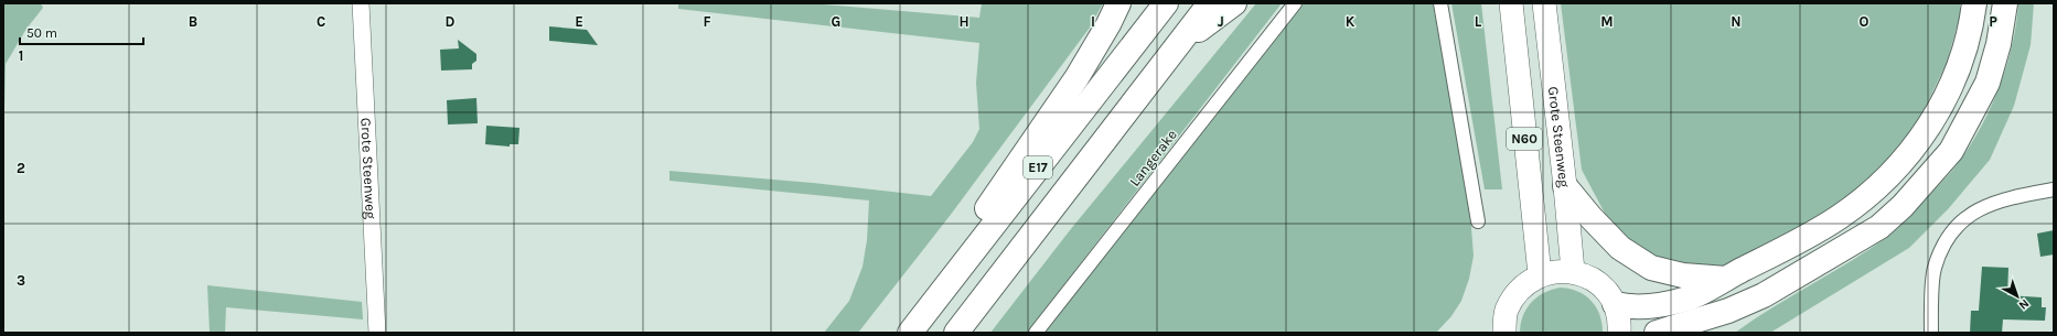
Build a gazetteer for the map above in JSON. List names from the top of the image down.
{
  "streets": {
    "highway": ["Grote Steenweg", "N60", "E17"],
    "street": ["Langerake"]
  },
  "scale_bar": "50 m",
  "north": "bottom right",
  "grid": {
    "columns": [
      "B",
      "C",
      "D",
      "E",
      "F",
      "G",
      "H",
      "I",
      "J",
      "K",
      "L",
      "M",
      "N",
      "O",
      "P"
    ],
    "rows": ["1", "2", "3"]
  }
}
